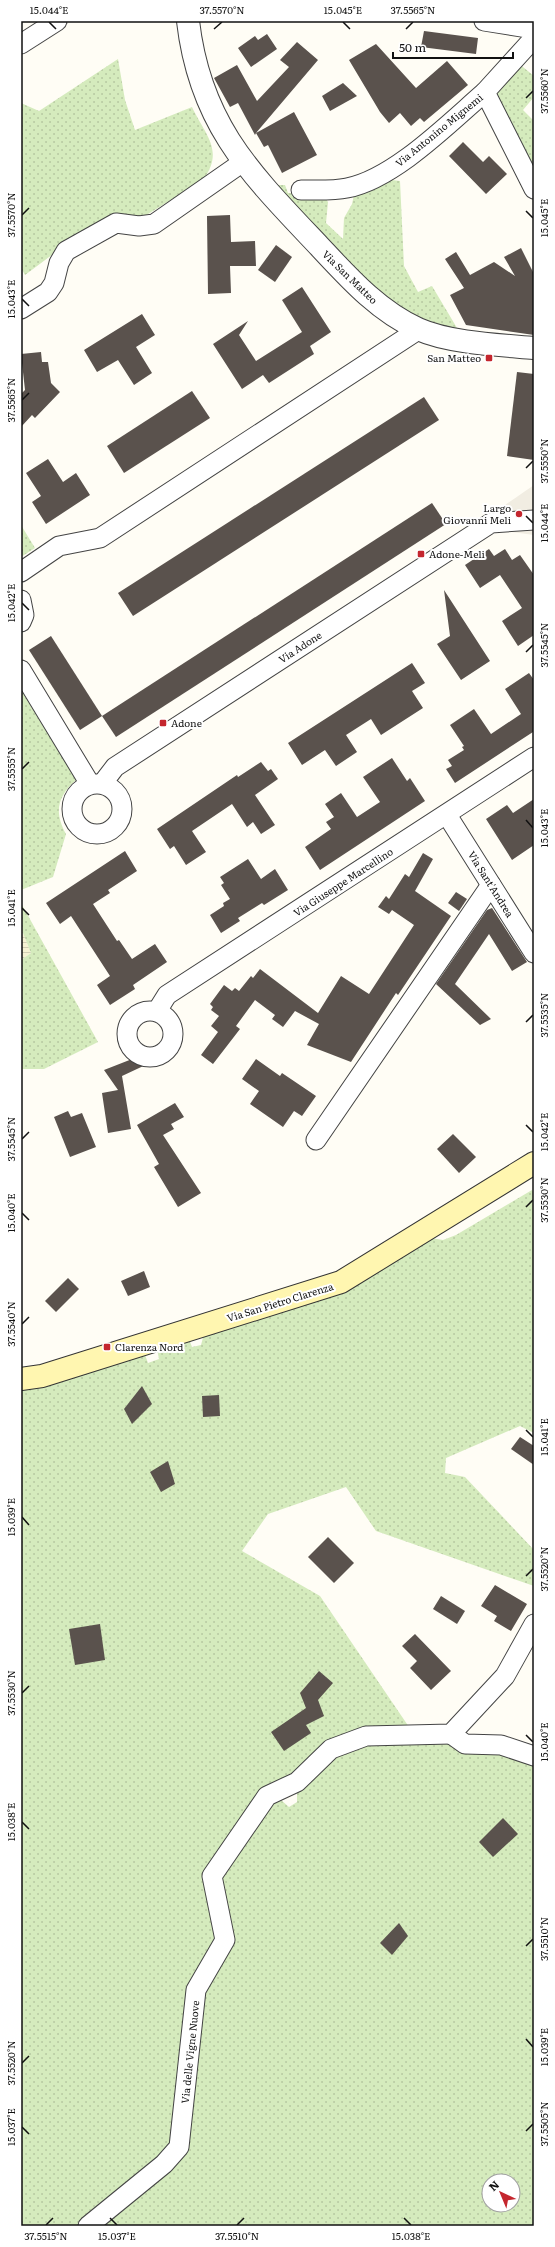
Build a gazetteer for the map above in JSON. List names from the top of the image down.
{
  "streets": {
    "main road": ["Via San Pietro Clarenza"],
    "street": [
      "Via Antonino Mignemi",
      "Via San Matteo",
      "Via Adone",
      "Via Giuseppe Marcellino",
      "Via Sant'Andrea",
      "Via delle Vigne Nuove"
    ]
  },
  "crossings": [
    ["Via Giuseppe Marcellino", "Via Sant'Andrea"]
  ],
  "places": {
    "transit": [
      "San Matteo",
      "Adone-Meli",
      "Adone",
      "Clarenza Nord"
    ],
    "other": ["Largo Giovanni Meli"]
  },
  "scale_bar": "50 m",
  "north": "top left",
  "coordinates": [
    "15.044°E",
    "37.5570°N",
    "15.045°E",
    "37.5565°N",
    "37.5560°N",
    "15.043°E",
    "37.5550°N",
    "15.042°E",
    "37.5545°N",
    "37.5555°N",
    "15.041°E",
    "37.5535°N",
    "37.5530°N",
    "15.040°E",
    "37.5540°N",
    "15.039°E",
    "37.5520°N",
    "15.038°E",
    "37.5510°N",
    "37.5505°N",
    "15.037°E",
    "37.5515°N"
  ]
}
